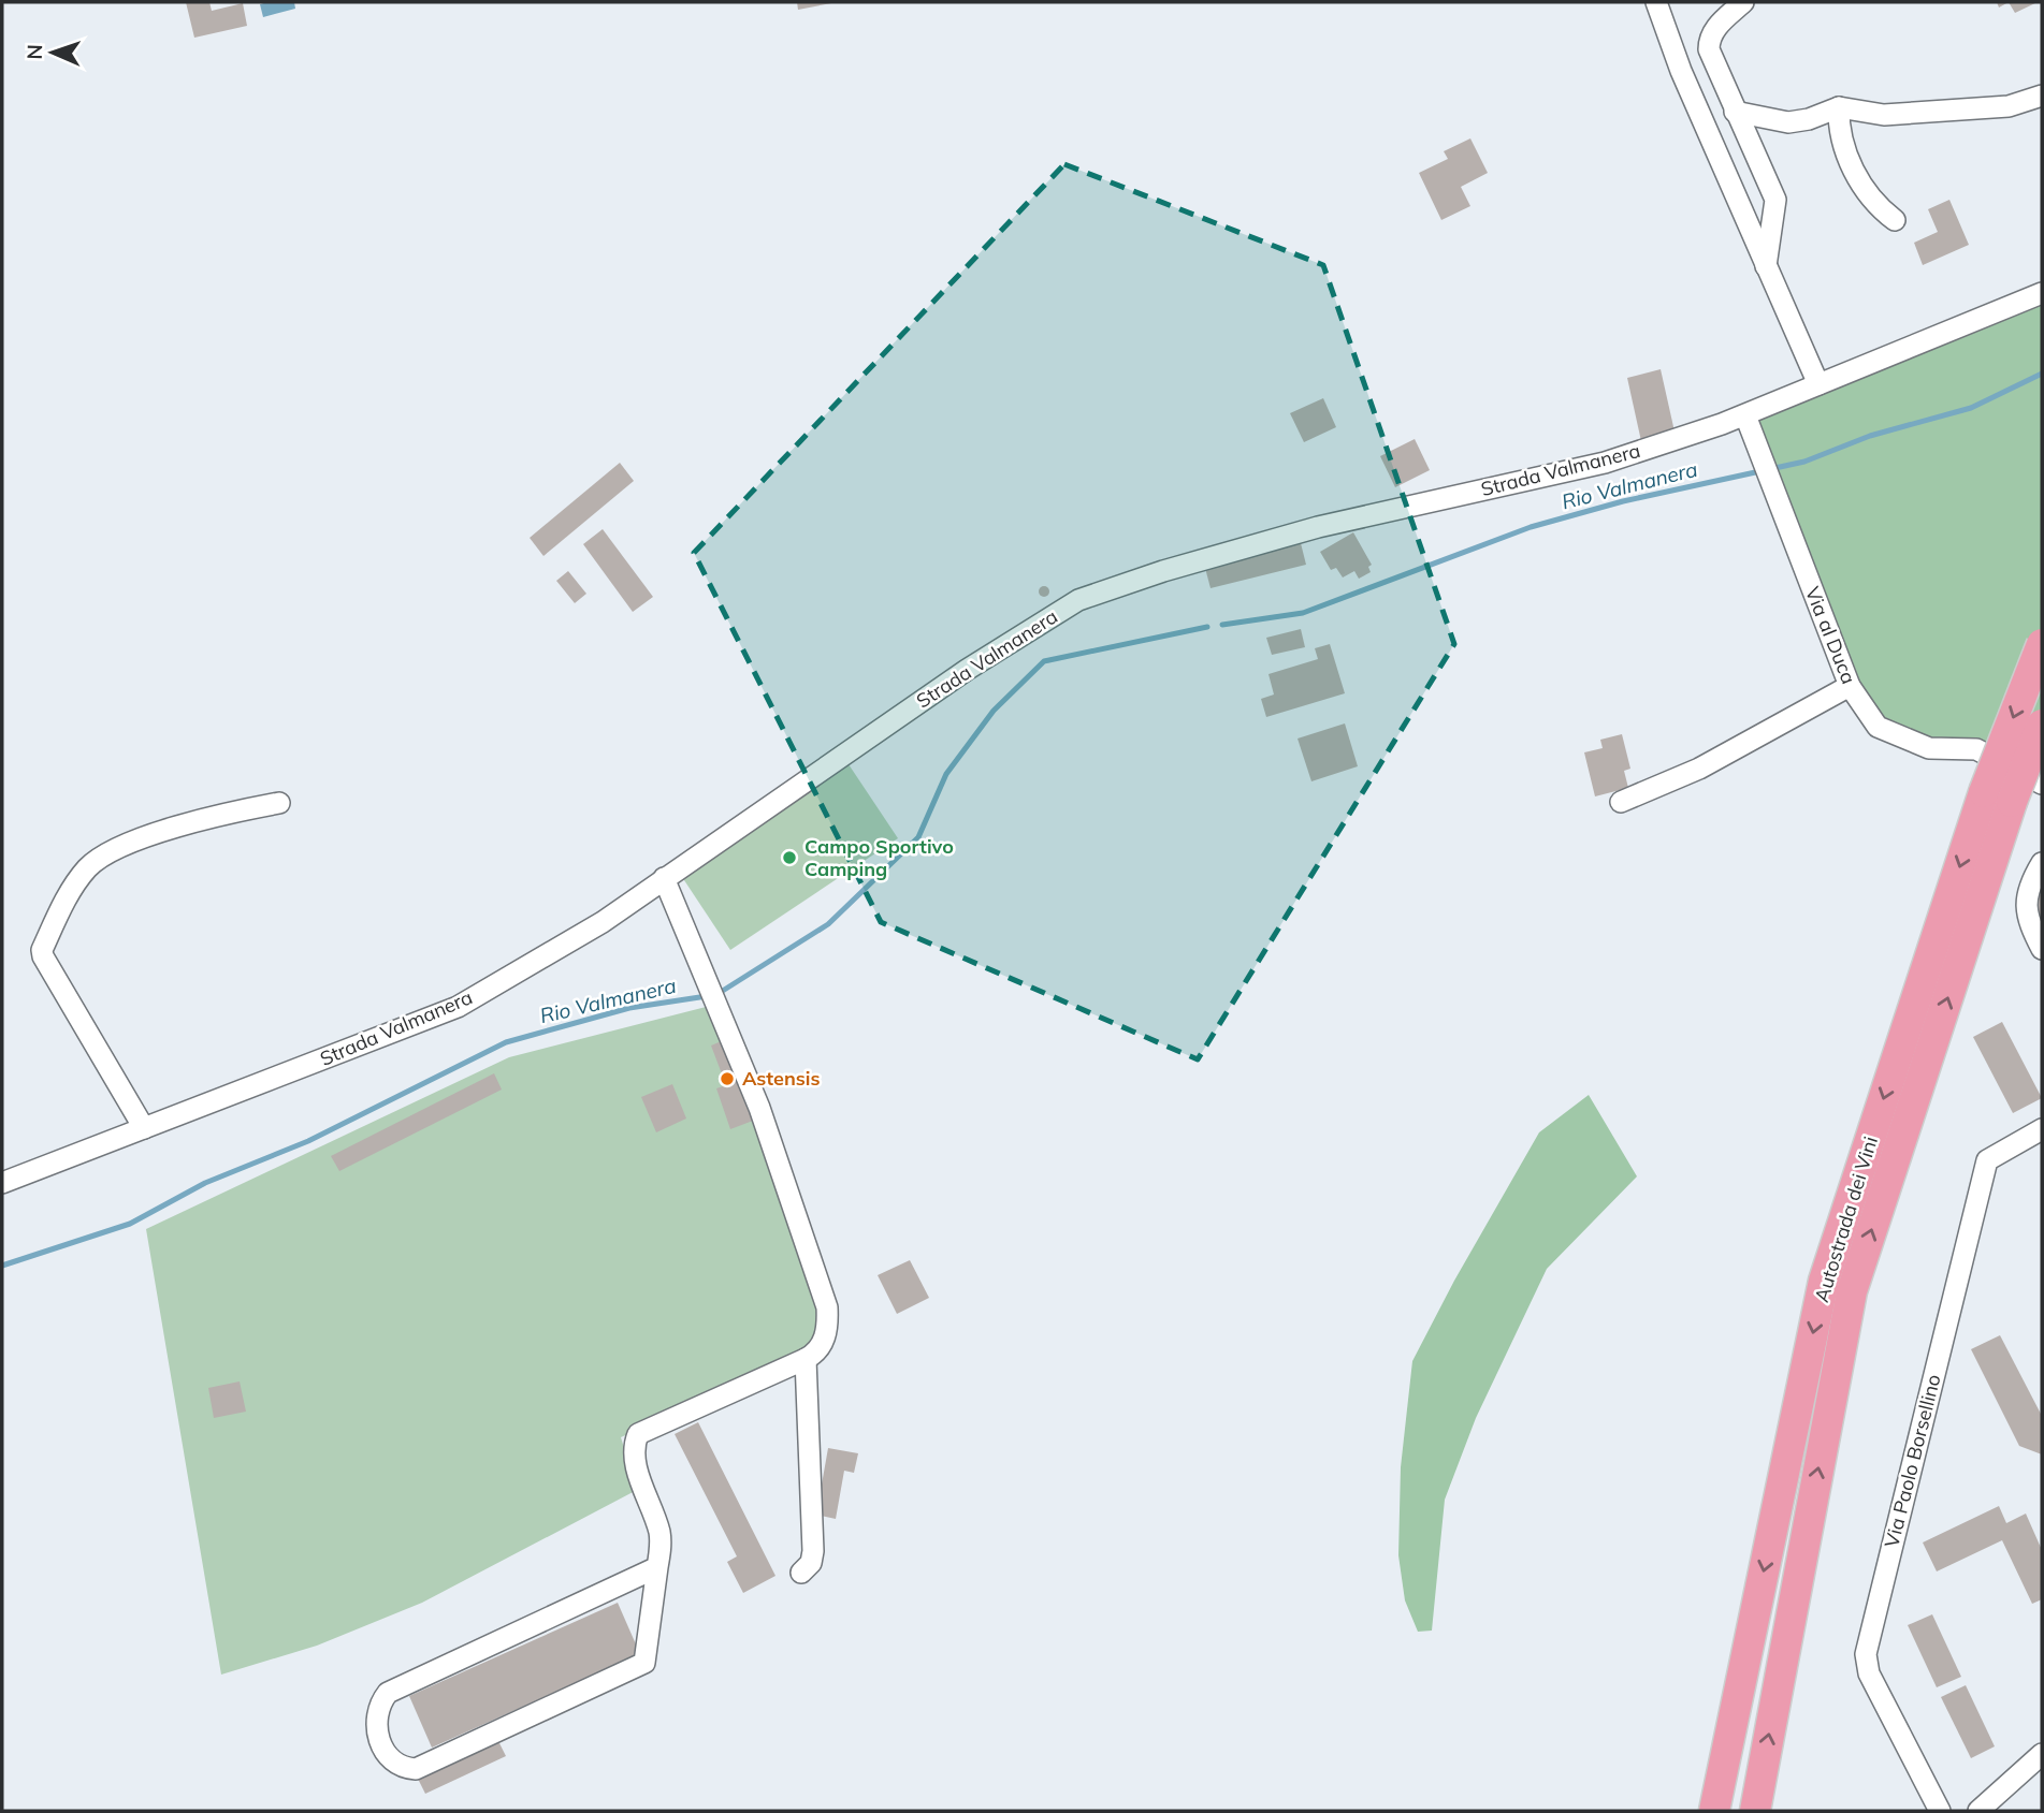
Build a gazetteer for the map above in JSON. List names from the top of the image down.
{
  "streets": {
    "highway": ["Autostrada dei Vini"],
    "street": ["Strada Valmanera", "Via al Duca", "Via Paolo Borsellino"]
  },
  "crossings": [
    ["Strada Valmanera", "Via al Duca"]
  ],
  "water": ["Rio Valmanera"],
  "places": ["Campo Sportivo Camping", "Astensis"],
  "north": "left"
}
